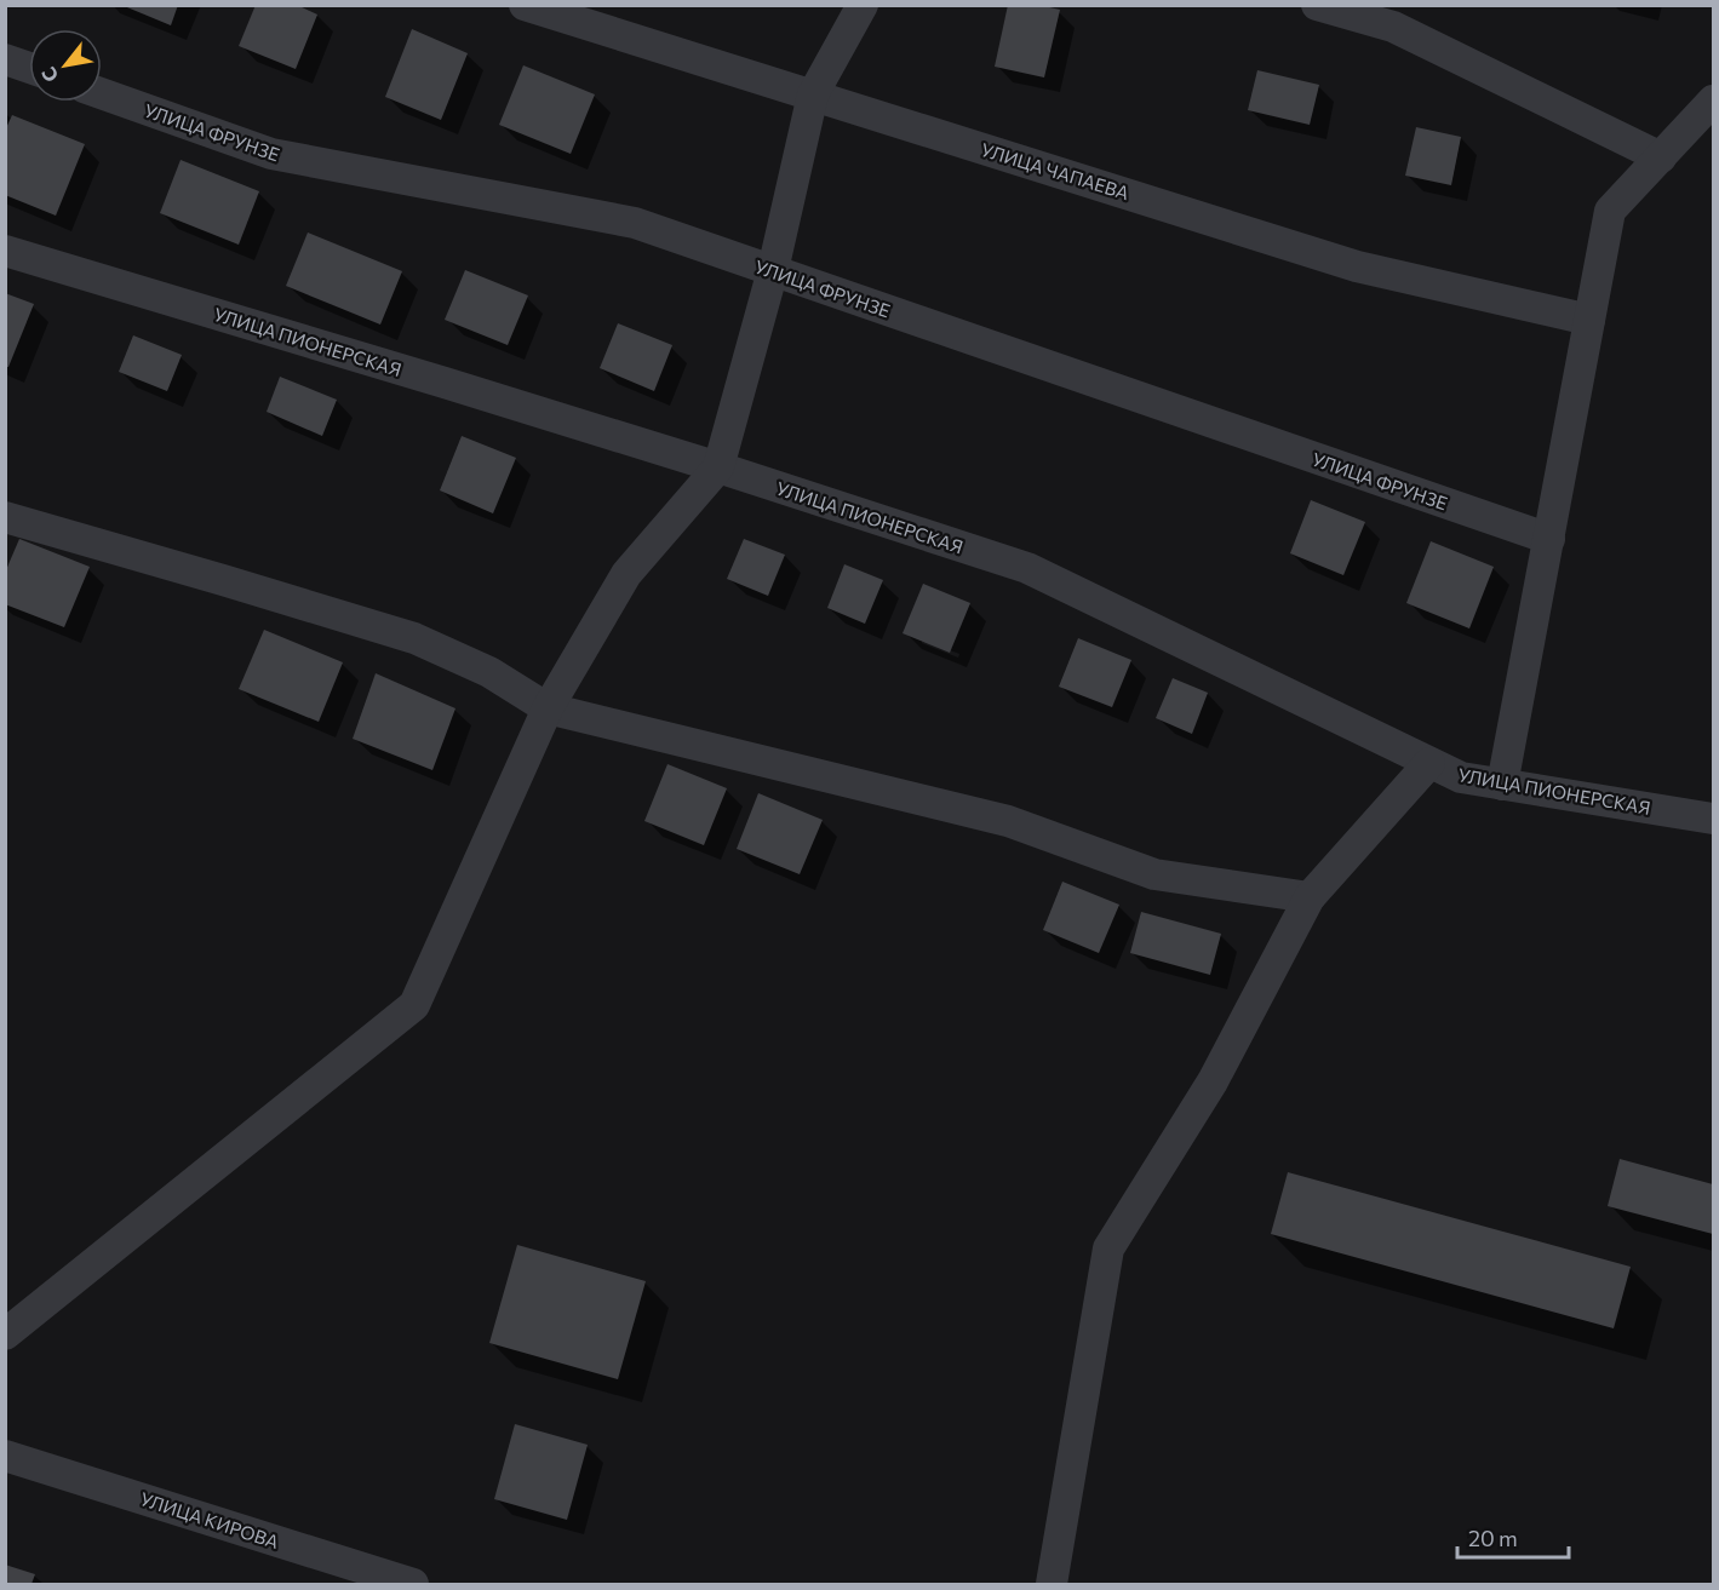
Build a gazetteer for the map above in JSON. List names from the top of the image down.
{
  "streets": {
    "street": [
      "УЛИЦА ФРУНЗЕ",
      "УЛИЦА ЧАПАЕВА",
      "УЛИЦА ПИОНЕРСКАЯ",
      "УЛИЦА КИРОВА"
    ]
  },
  "scale_bar": "20 m",
  "north": "bottom left"
}
